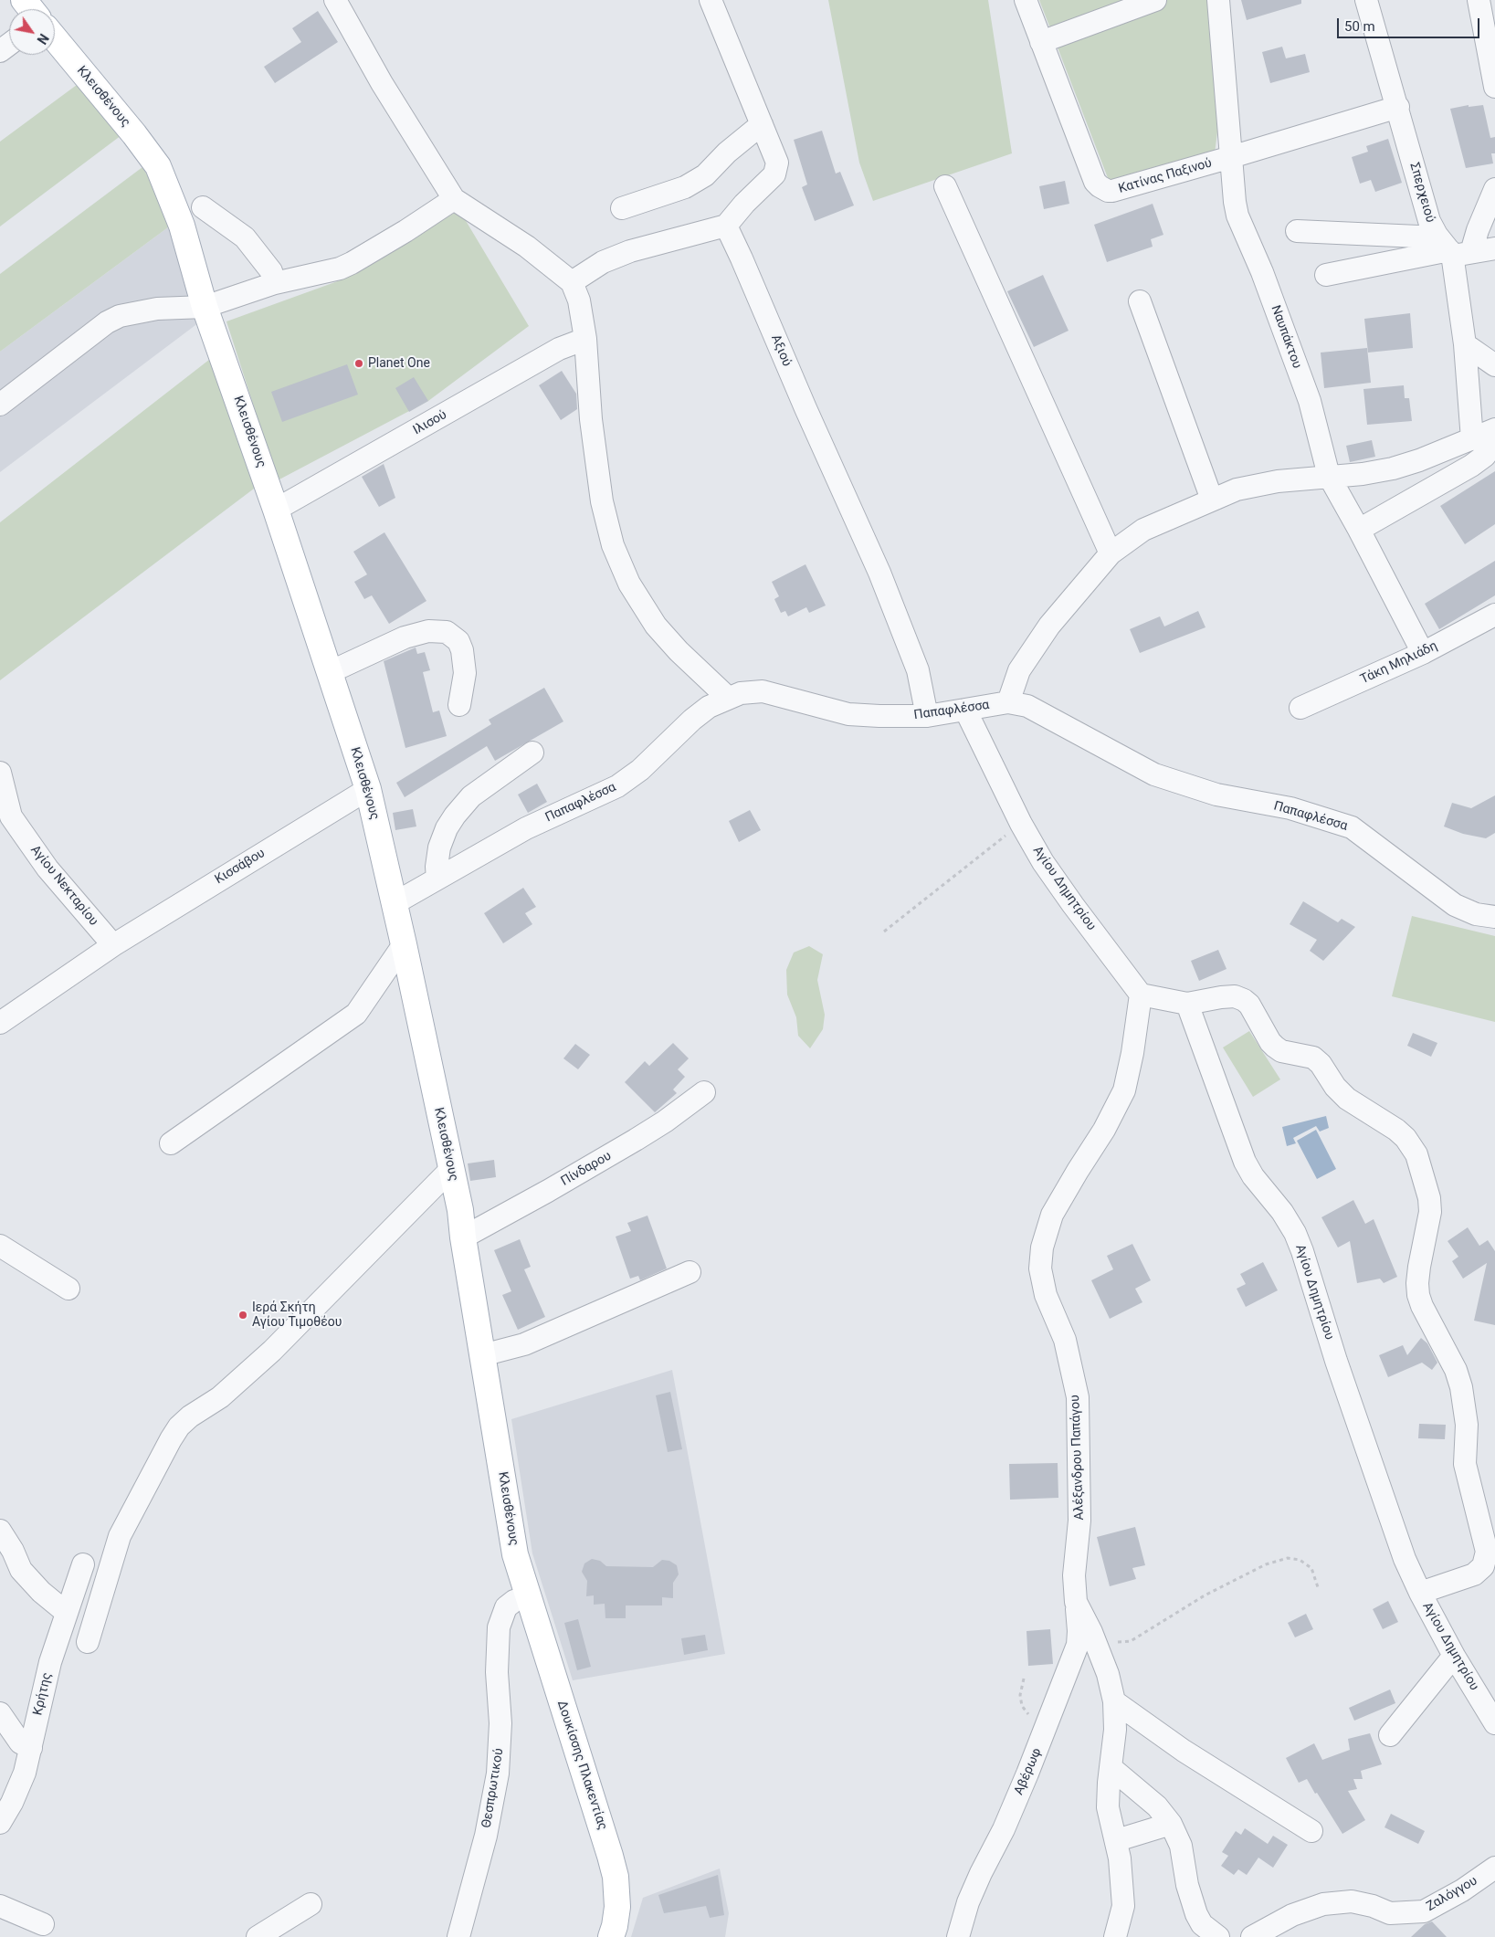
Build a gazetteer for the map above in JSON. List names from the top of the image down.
{
  "streets": {
    "main road": ["Κλεισθένους", "Δουκίσσης Πλακεντίας"],
    "street": [
      "Κατίνας Παξινού",
      "Σπερχειού",
      "Ναυπάκτου",
      "Αξιού",
      "Ιλισού",
      "Τάκη Μηλιάδη",
      "Παπαφλέσσα",
      "Κισσάβου",
      "Αγίου Νεκταρίου",
      "Αγίου Δημητρίου",
      "Πίνδαρου",
      "Αλέξανδρου Παπάγου",
      "Κρήτης",
      "Αβέρωφ",
      "Θεσπρωτικού",
      "Ζαλόγγου"
    ]
  },
  "crossings": [
    ["Κλεισθένους", "Ιλισού"],
    ["Κλεισθένους", "Παπαφλέσσα"],
    ["Κλεισθένους", "Κισσάβου"],
    ["Κλεισθένους", "Πίνδαρου"],
    ["Κλεισθένους", "Δουκίσσης Πλακεντίας"],
    ["Κλεισθένους", "Θεσπρωτικού"],
    ["Κατίνας Παξινού", "Σπερχειού"],
    ["Κατίνας Παξινού", "Ναυπάκτου"],
    ["Ναυπάκτου", "Τάκη Μηλιάδη"],
    ["Αξιού", "Παπαφλέσσα"],
    ["Παπαφλέσσα", "Αγίου Δημητρίου"],
    ["Κισσάβου", "Αγίου Νεκταρίου"],
    ["Αγίου Δημητρίου", "Αλέξανδρου Παπάγου"],
    ["Αλέξανδρου Παπάγου", "Αβέρωφ"],
    ["Δουκίσσης Πλακεντίας", "Θεσπρωτικού"]
  ],
  "places": ["Planet One", "Ιερά Σκήτη Αγίου Τιμοθέου"],
  "scale_bar": "50 m",
  "north": "bottom right"
}
